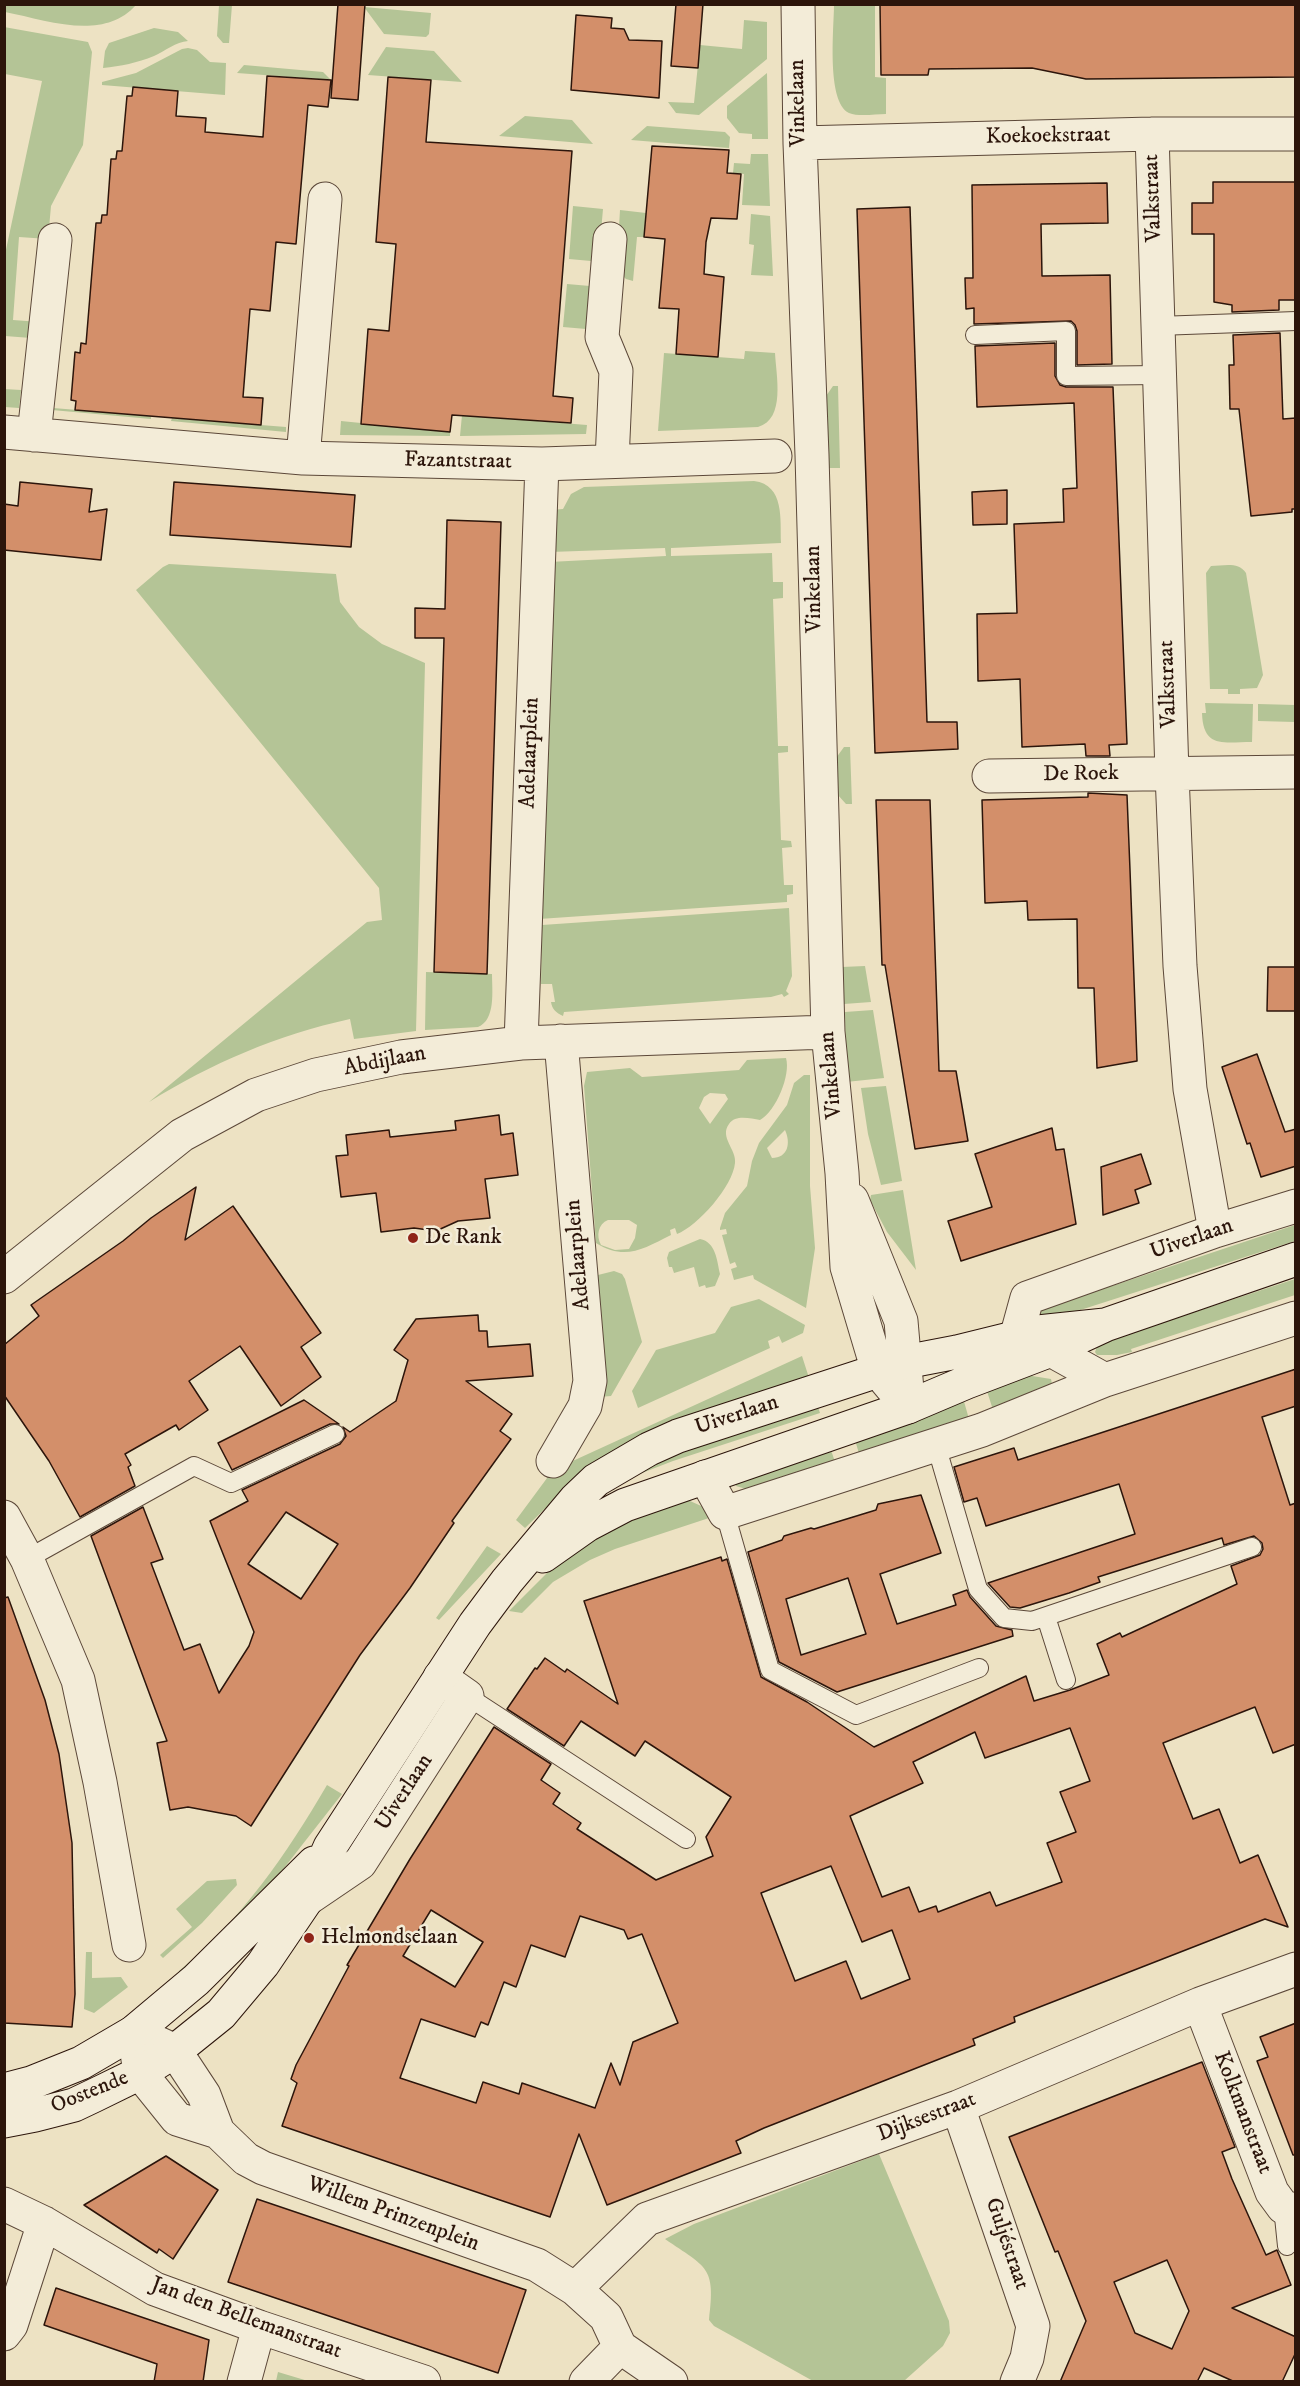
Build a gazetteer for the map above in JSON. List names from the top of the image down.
{
  "streets": {
    "street": [
      "Vinkelaan",
      "Koekoekstraat",
      "Valkstraat",
      "Fazantstraat",
      "Adelaarplein",
      "De Roek",
      "Abdijlaan",
      "Uiverlaan",
      "Oostende",
      "Kolkmanstraat",
      "Dijksestraat",
      "Willem Prinzenplein",
      "Guljéstraat",
      "Jan den Bellemanstraat"
    ]
  },
  "crossings": [
    ["Vinkelaan", "Koekoekstraat"],
    ["Vinkelaan", "Abdijlaan"],
    ["Vinkelaan", "Uiverlaan"],
    ["Koekoekstraat", "Valkstraat"],
    ["Valkstraat", "De Roek"],
    ["Valkstraat", "Uiverlaan"],
    ["Fazantstraat", "Adelaarplein"],
    ["Adelaarplein", "Abdijlaan"],
    ["Uiverlaan", "Oostende"],
    ["Uiverlaan", "Willem Prinzenplein"],
    ["Oostende", "Willem Prinzenplein"],
    ["Kolkmanstraat", "Dijksestraat"],
    ["Dijksestraat", "Willem Prinzenplein"],
    ["Dijksestraat", "Guljéstraat"]
  ],
  "places": ["De Rank", "Helmondselaan"]
}
